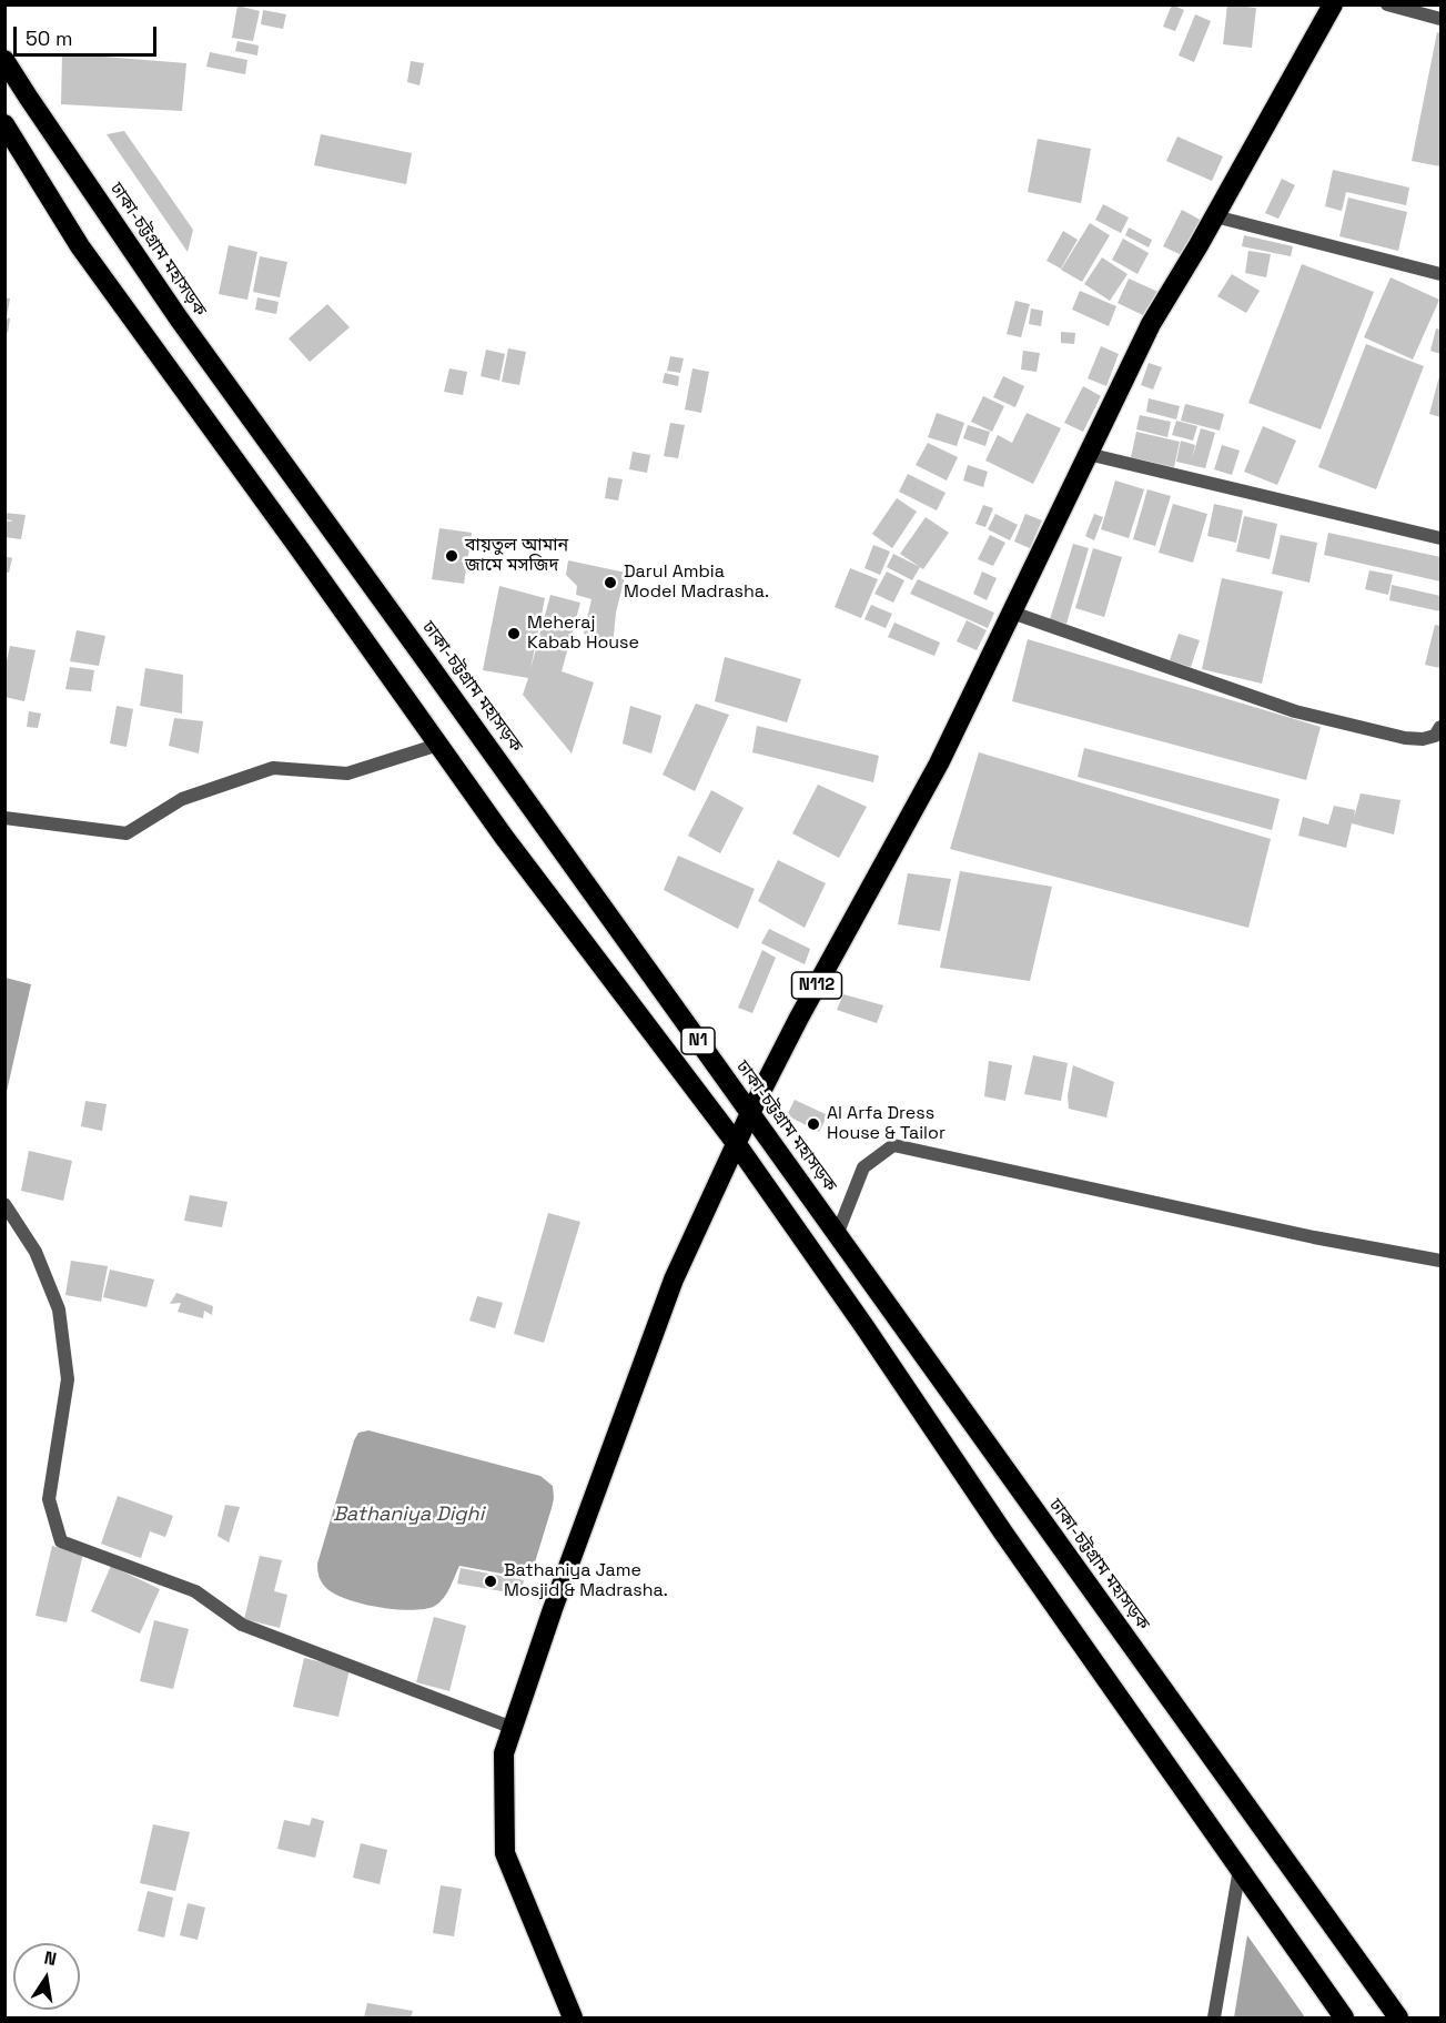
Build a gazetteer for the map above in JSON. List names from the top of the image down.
{
  "streets": {
    "highway": ["ঢাকা-চট্টগ্রাম মহাসড়ক", "N112", "N1"]
  },
  "crossings": [
    ["ঢাকা-চট্টগ্রাম মহাসড়ক", "N112"],
    ["N112", "N1"]
  ],
  "water": ["Bathaniya Dighi"],
  "places": [
    "বায়তুল আমান জামে মসজিদ",
    "Darul Ambia Model Madrasha.",
    "Meheraj Kabab House",
    "Al Arfa Dress House & Tailor",
    "Bathaniya Jame Mosjid & Madrasha."
  ],
  "scale_bar": "50 m",
  "north": "top"
}
